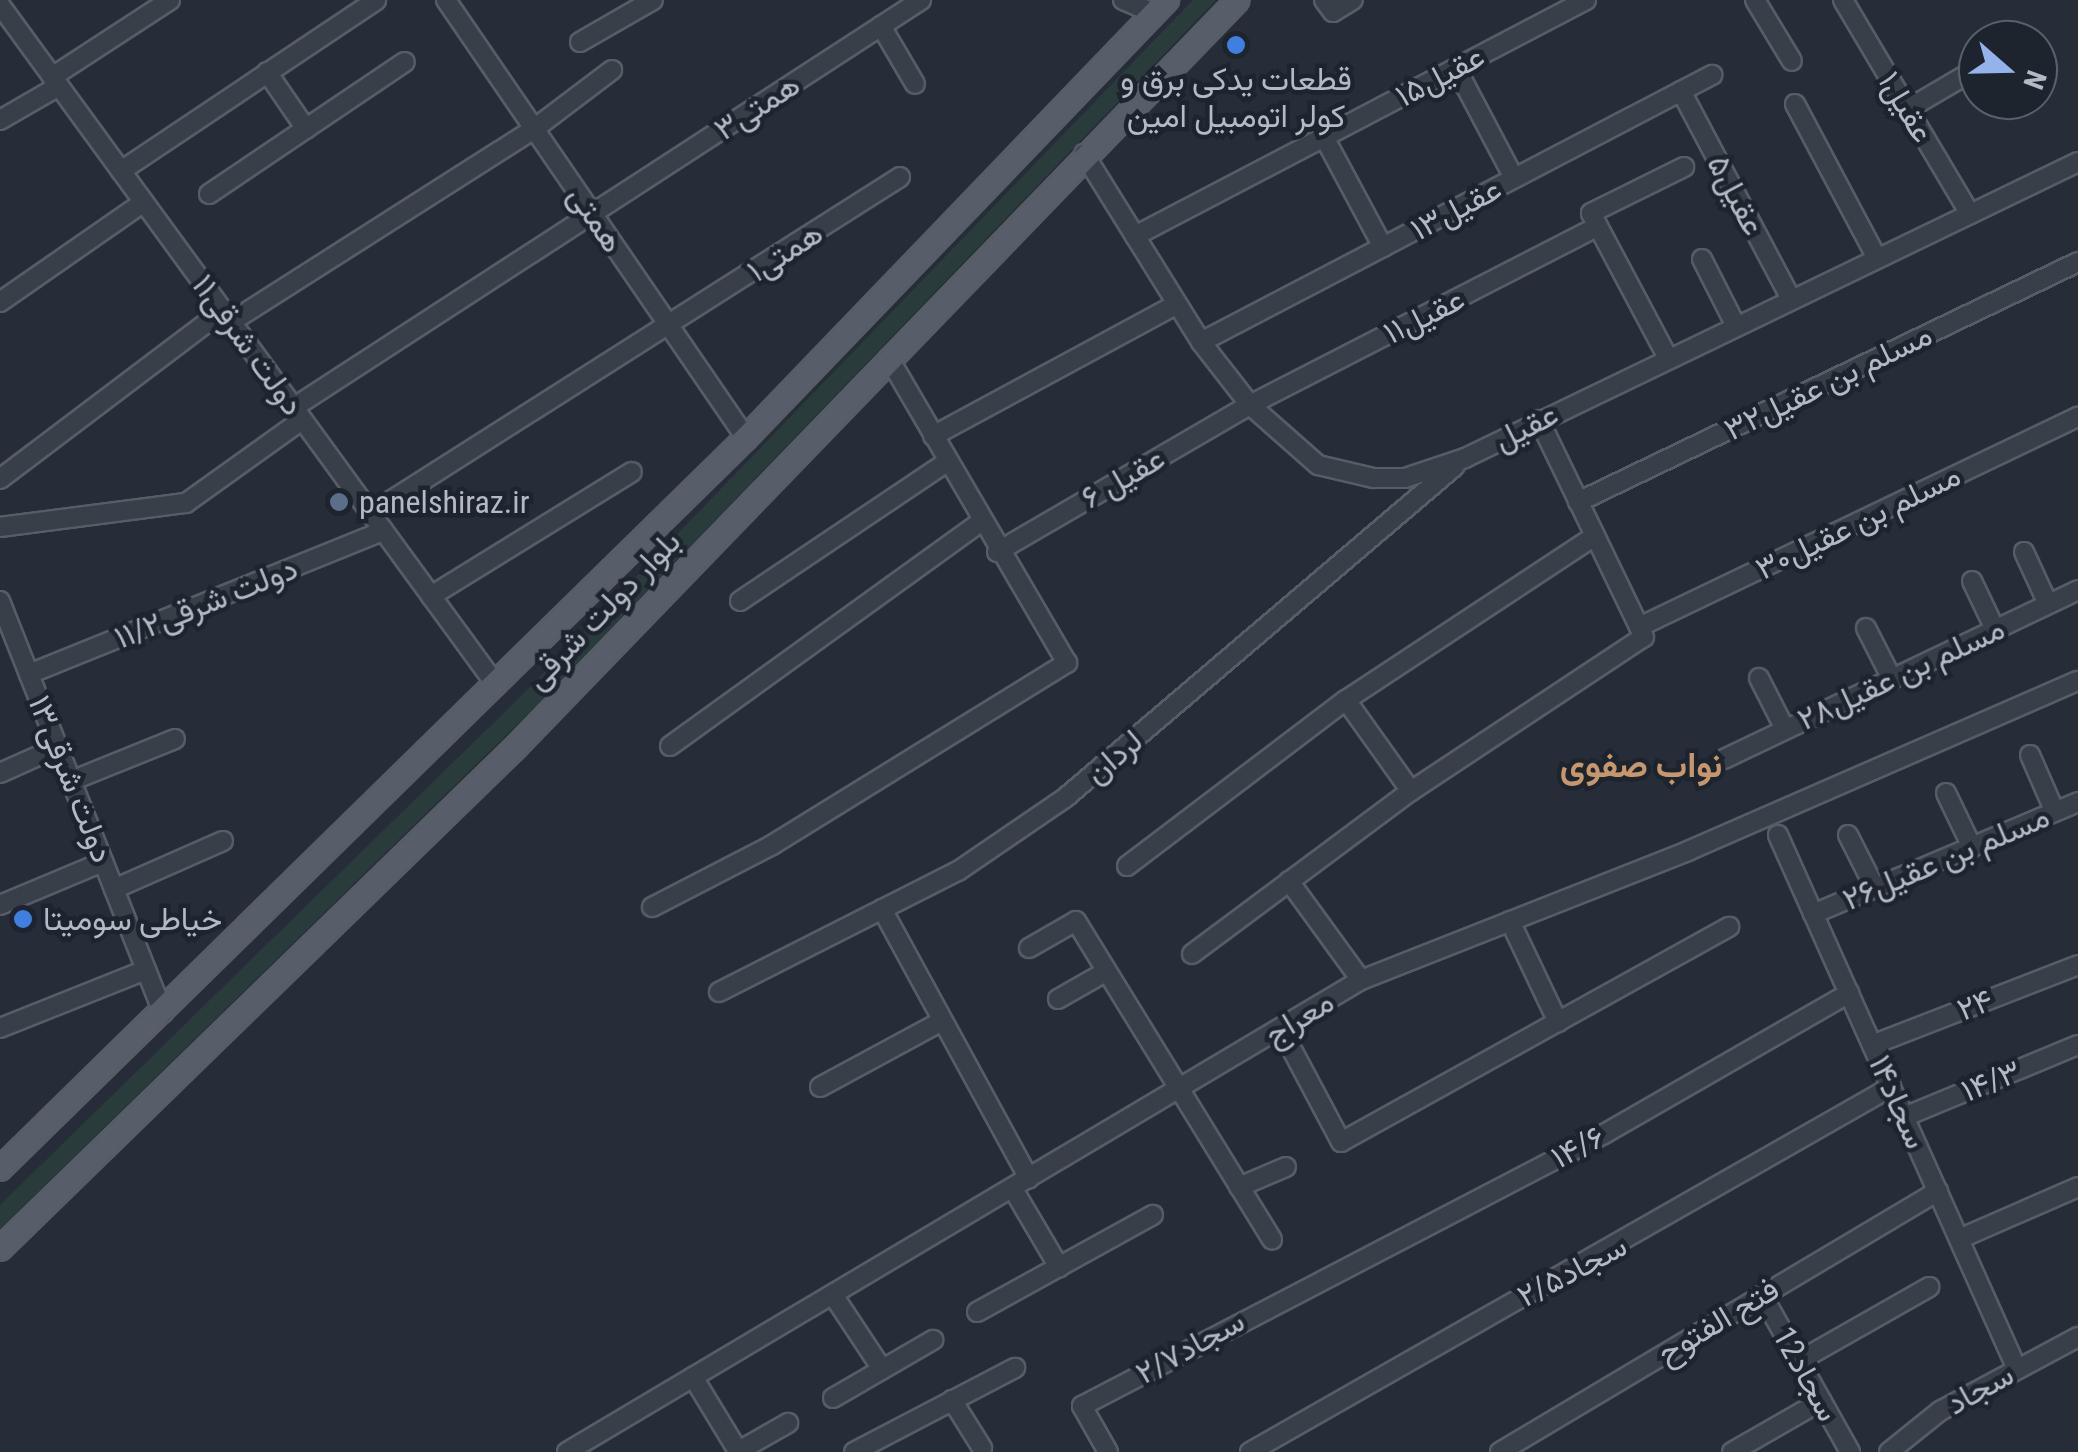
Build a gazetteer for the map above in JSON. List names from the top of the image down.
{
  "streets": {
    "main road": ["بلوار دولت شرقی"],
    "street": [
      "عقیل۱۵",
      "۳همتی",
      "عقیل۱",
      "عقیل۵",
      "عقیل۱۳",
      "همتی",
      "۱همتی",
      "عقیل۱۱",
      "۱۱دولت شرقی",
      "مسلم بن عقیل۳۲",
      "عقیل",
      "عقیل ۶",
      "مسلم بن عقیل۳۰",
      "۱۱/۲دولت شرقی",
      "مسلم بن عقیل۲۸",
      "لردان",
      "۱۳دولت شرقی",
      "مسلم بن عقیل۲۶",
      "۲۴",
      "معراج",
      "۱۴/۳",
      "۱۴سجاد",
      "۱۴/۶",
      "۲/۵سجاد",
      "فتح الفتوح",
      "سجاد۲/۷",
      "12سجاد",
      "سجاد"
    ]
  },
  "crossings": [
    ["عقیل۱۵", "عقیل"],
    ["۳همتی", "همتی"],
    ["۳همتی", "۱۱دولت شرقی"],
    ["عقیل۱", "عقیل"],
    ["عقیل۵", "عقیل۱۳"],
    ["عقیل۵", "عقیل"],
    ["عقیل۱۳", "عقیل"],
    ["همتی", "۱همتی"],
    ["همتی", "بلوار دولت شرقی"],
    ["۱همتی", "۱۱دولت شرقی"],
    ["عقیل۱۱", "عقیل"],
    ["عقیل۱۱", "عقیل ۶"],
    ["۱۱دولت شرقی", "۱۱/۲دولت شرقی"],
    ["۱۱دولت شرقی", "بلوار دولت شرقی"],
    ["عقیل", "عقیل ۶"],
    ["عقیل", "بلوار دولت شرقی"],
    ["عقیل", "لردان"],
    ["۱۱/۲دولت شرقی", "۱۳دولت شرقی"],
    ["بلوار دولت شرقی", "۱۳دولت شرقی"],
    ["مسلم بن عقیل۲۶", "۱۴سجاد"],
    ["۲۴", "۱۴سجاد"],
    ["۱۴/۳", "۱۴سجاد"],
    ["۱۴سجاد", "۱۴/۶"],
    ["۱۴سجاد", "۲/۵سجاد"],
    ["۱۴سجاد", "فتح الفتوح"],
    ["۱۴سجاد", "سجاد"],
    ["۱۴/۶", "سجاد۲/۷"],
    ["فتح الفتوح", "12سجاد"]
  ],
  "districts": ["نواب صفوی"],
  "places": ["قطعات یدکی برق و کولر اتومبیل امین", "panelshiraz.ir", "خیاطی سومیتا"],
  "north": "right"
}
